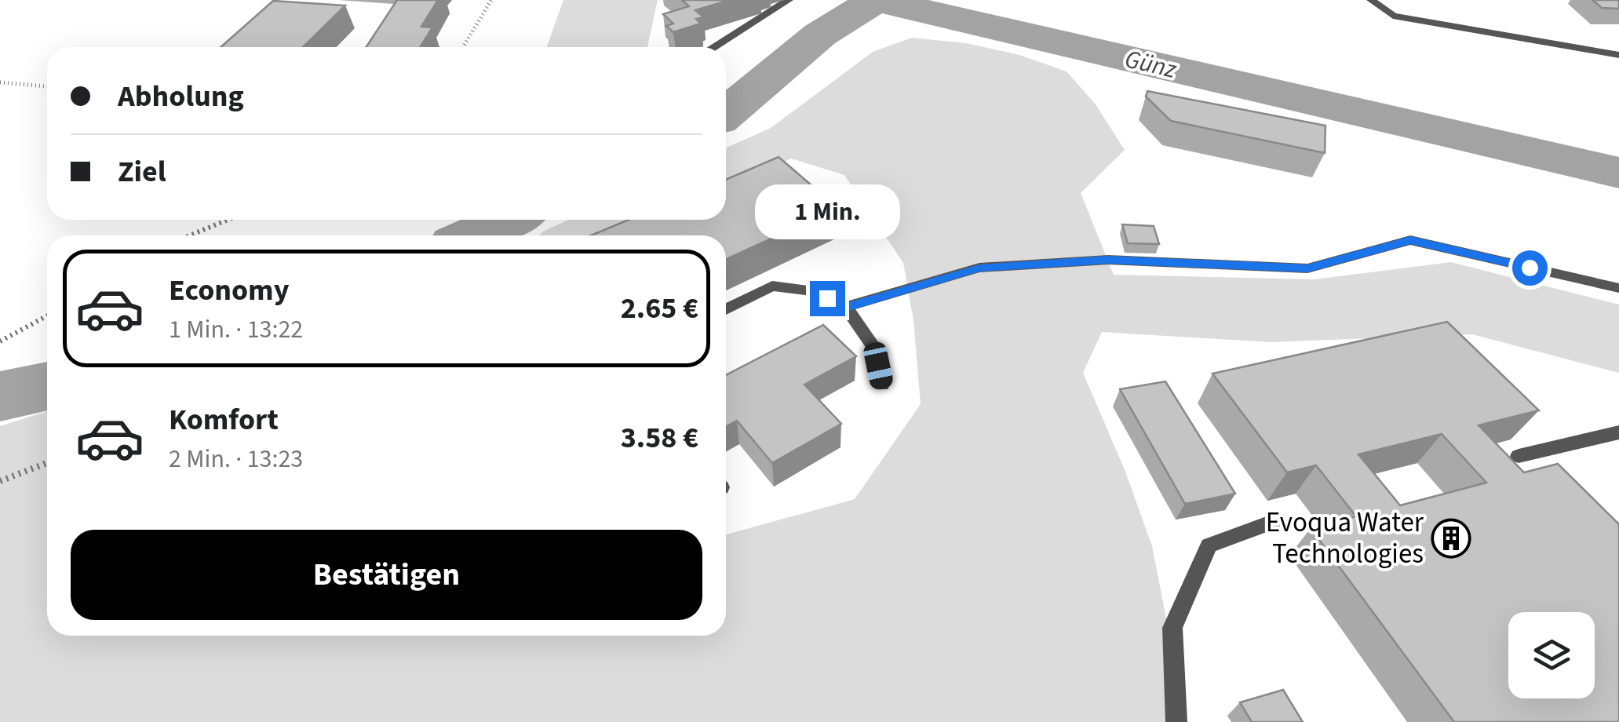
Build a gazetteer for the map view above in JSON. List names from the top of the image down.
{
  "water": ["Günz"],
  "places": {
    "building": ["Evoqua Water Technologies"]
  },
  "page": {
    "banner": ["Abholung", "Ziel"],
    "bubble": "1 Min.",
    "list": [
      {
        "name": "Economy",
        "note": "1 Min. · 13:22",
        "value": "2.65 €"
      },
      {
        "name": "Komfort",
        "note": "2 Min. · 13:23",
        "value": "3.58 €"
      }
    ],
    "buttons": "Bestätigen"
  }
}
